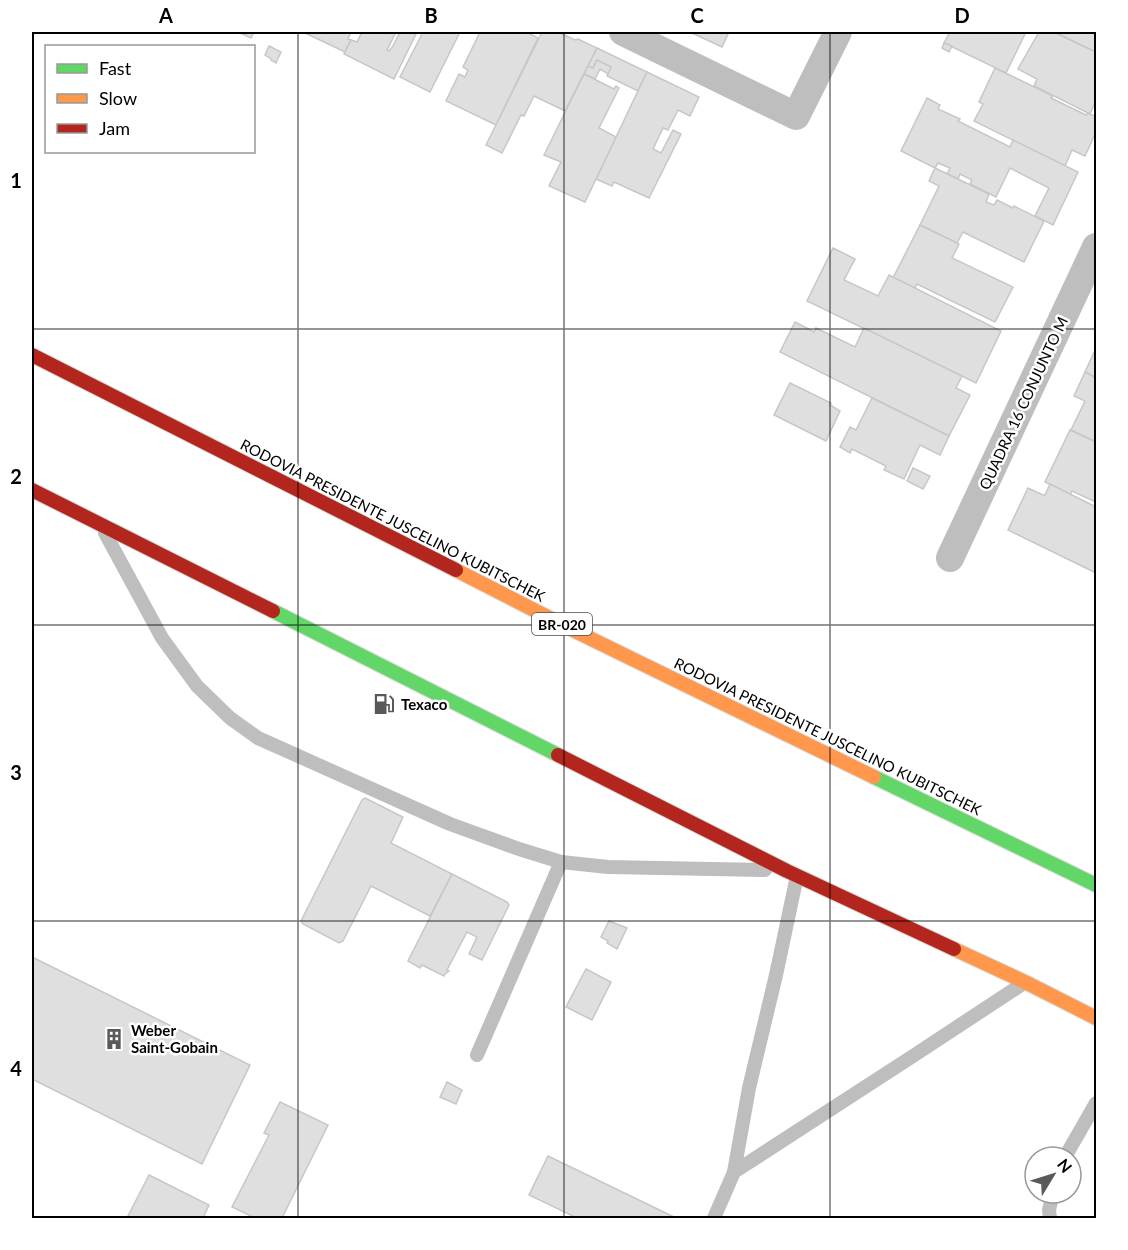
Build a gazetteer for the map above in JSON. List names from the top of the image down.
{
  "streets": {
    "highway": ["RODOVIA PRESIDENTE JUSCELINO KUBITSCHEK", "BR-020"],
    "street": ["QUADRA 16 CONJUNTO M"]
  },
  "places": {
    "fuel station": ["Texaco"],
    "building": ["Weber Saint-Gobain"]
  },
  "legend": ["Fast", "Slow", "Jam"],
  "north": "top right",
  "grid": {
    "columns": [
      "A",
      "B",
      "C",
      "D"
    ],
    "rows": [
      "1",
      "2",
      "3",
      "4"
    ]
  }
}
